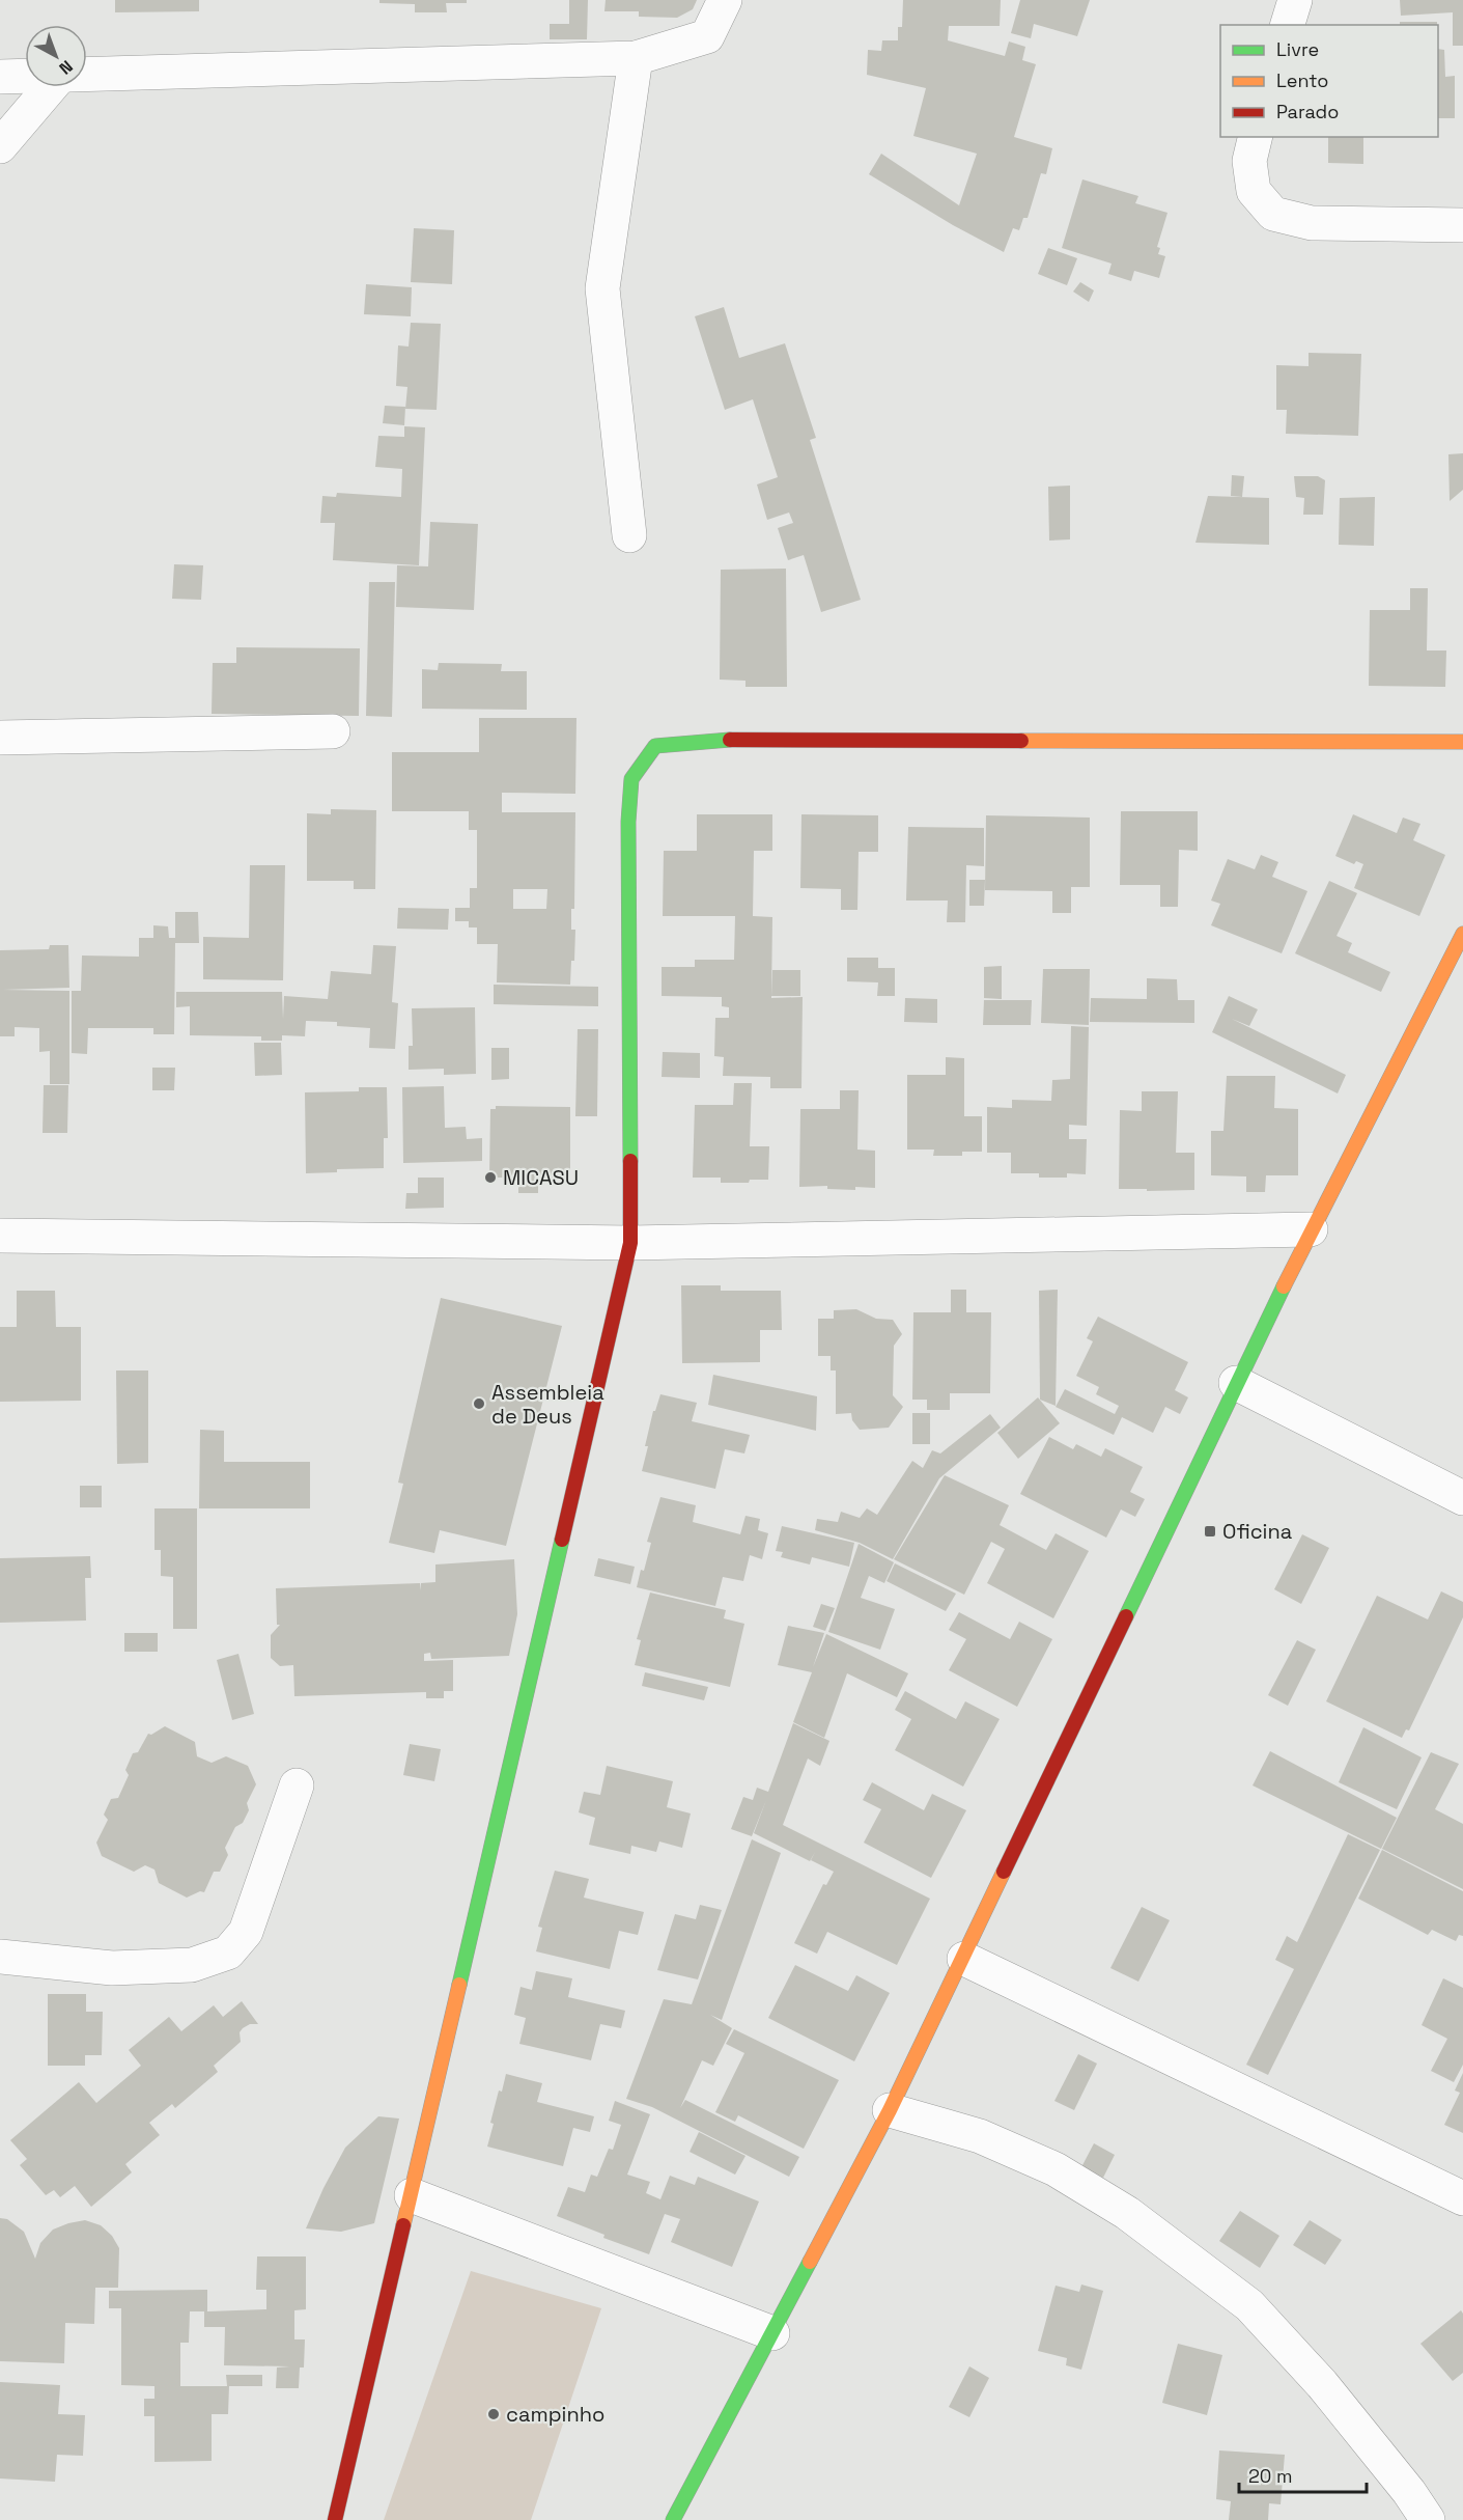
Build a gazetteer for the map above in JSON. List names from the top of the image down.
{
  "places": {
    "other": ["MICASU", "Assembleia de Deus", "campinho"],
    "transit": ["Oficina"]
  },
  "legend": ["Livre", "Lento", "Parado"],
  "scale_bar": "20 m",
  "north": "bottom right"
}
